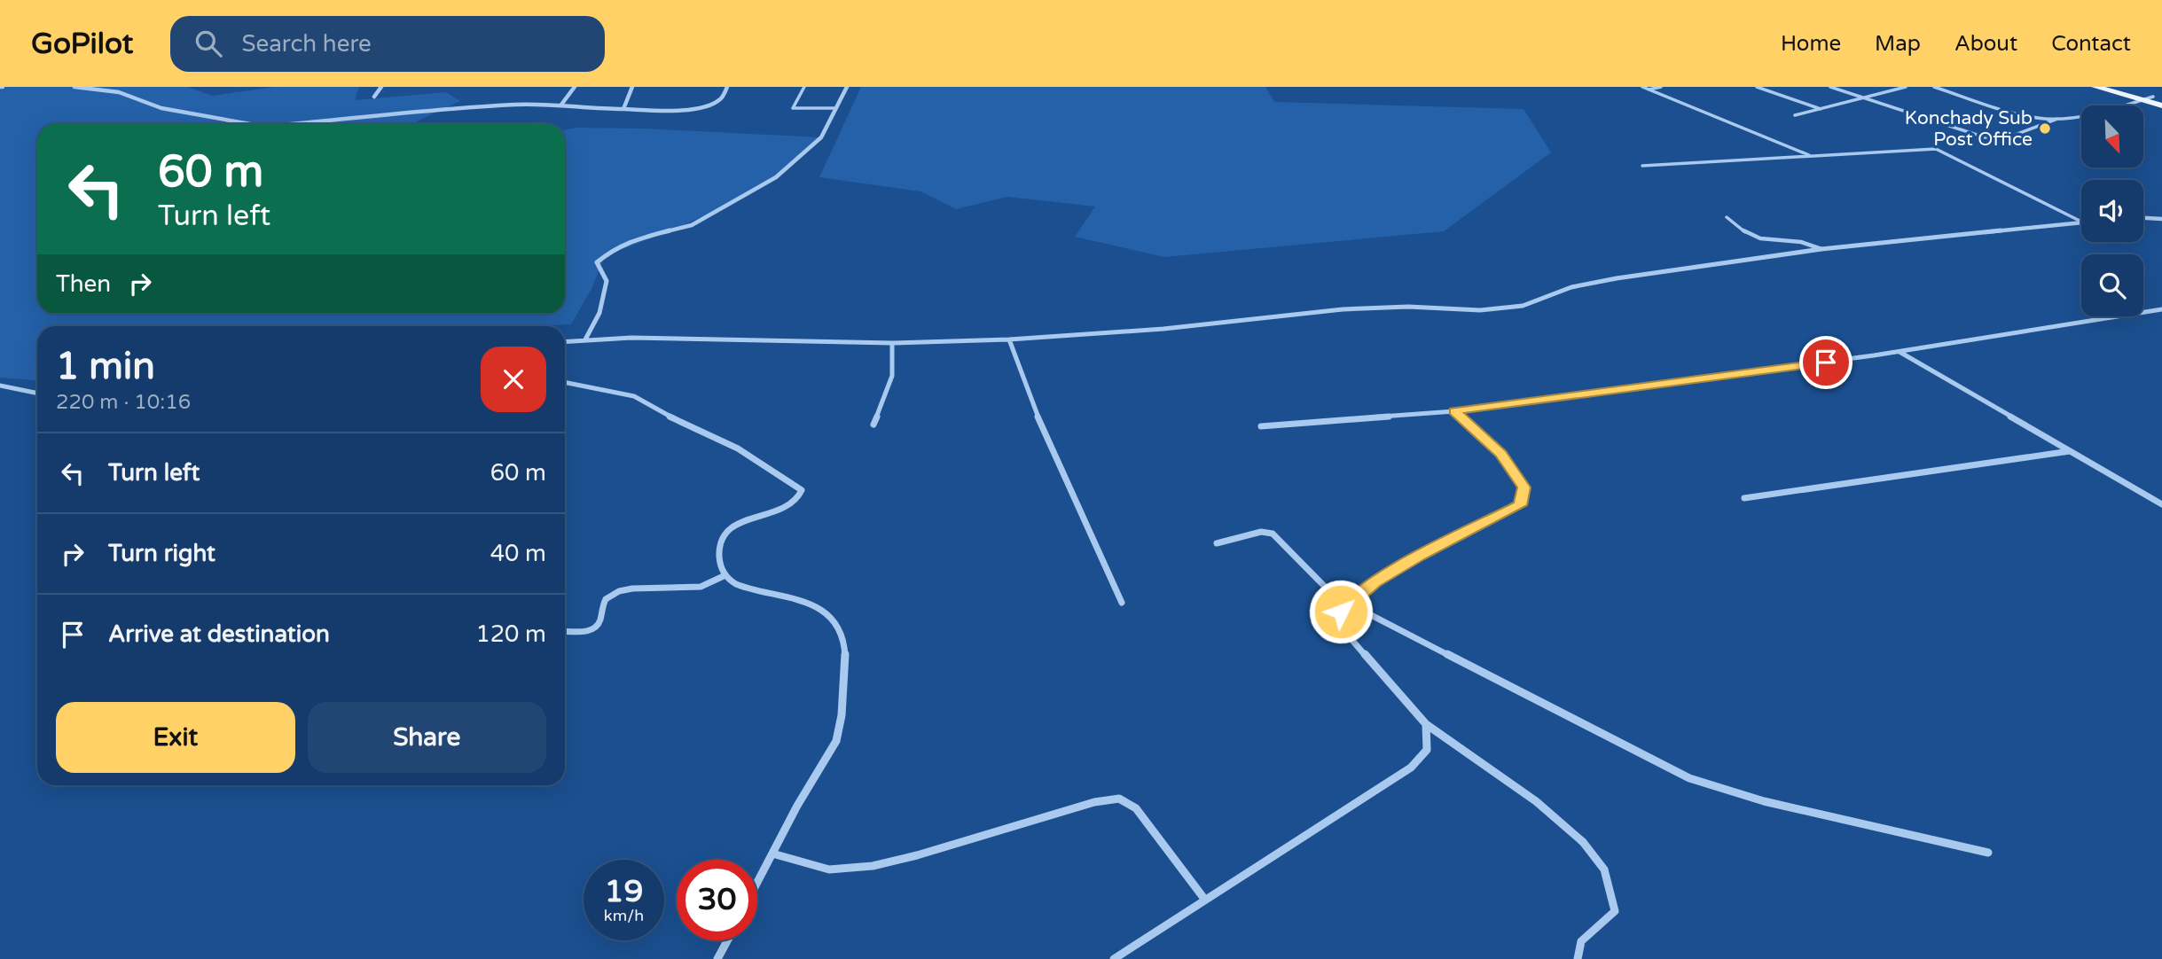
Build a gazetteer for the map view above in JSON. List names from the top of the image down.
{
  "places": ["Konchady Sub Post Office"],
  "north": "bottom right",
  "page": {
    "header": "GoPilot",
    "search": "Search here",
    "nav": [
      "Home",
      "Map",
      "About",
      "Contact"
    ],
    "turn": ["60 m", "Turn left"],
    "then": "Then",
    "heading": ["1 min", "220 m · 10:16"],
    "list": [
      {
        "name": "Turn left",
        "value": "60 m"
      },
      {
        "name": "Turn right",
        "value": "40 m"
      },
      {
        "name": "Arrive at destination",
        "value": "120 m"
      }
    ],
    "buttons": ["Exit", "Share"],
    "speed": "19 km/h",
    "limit": "30"
  }
}
